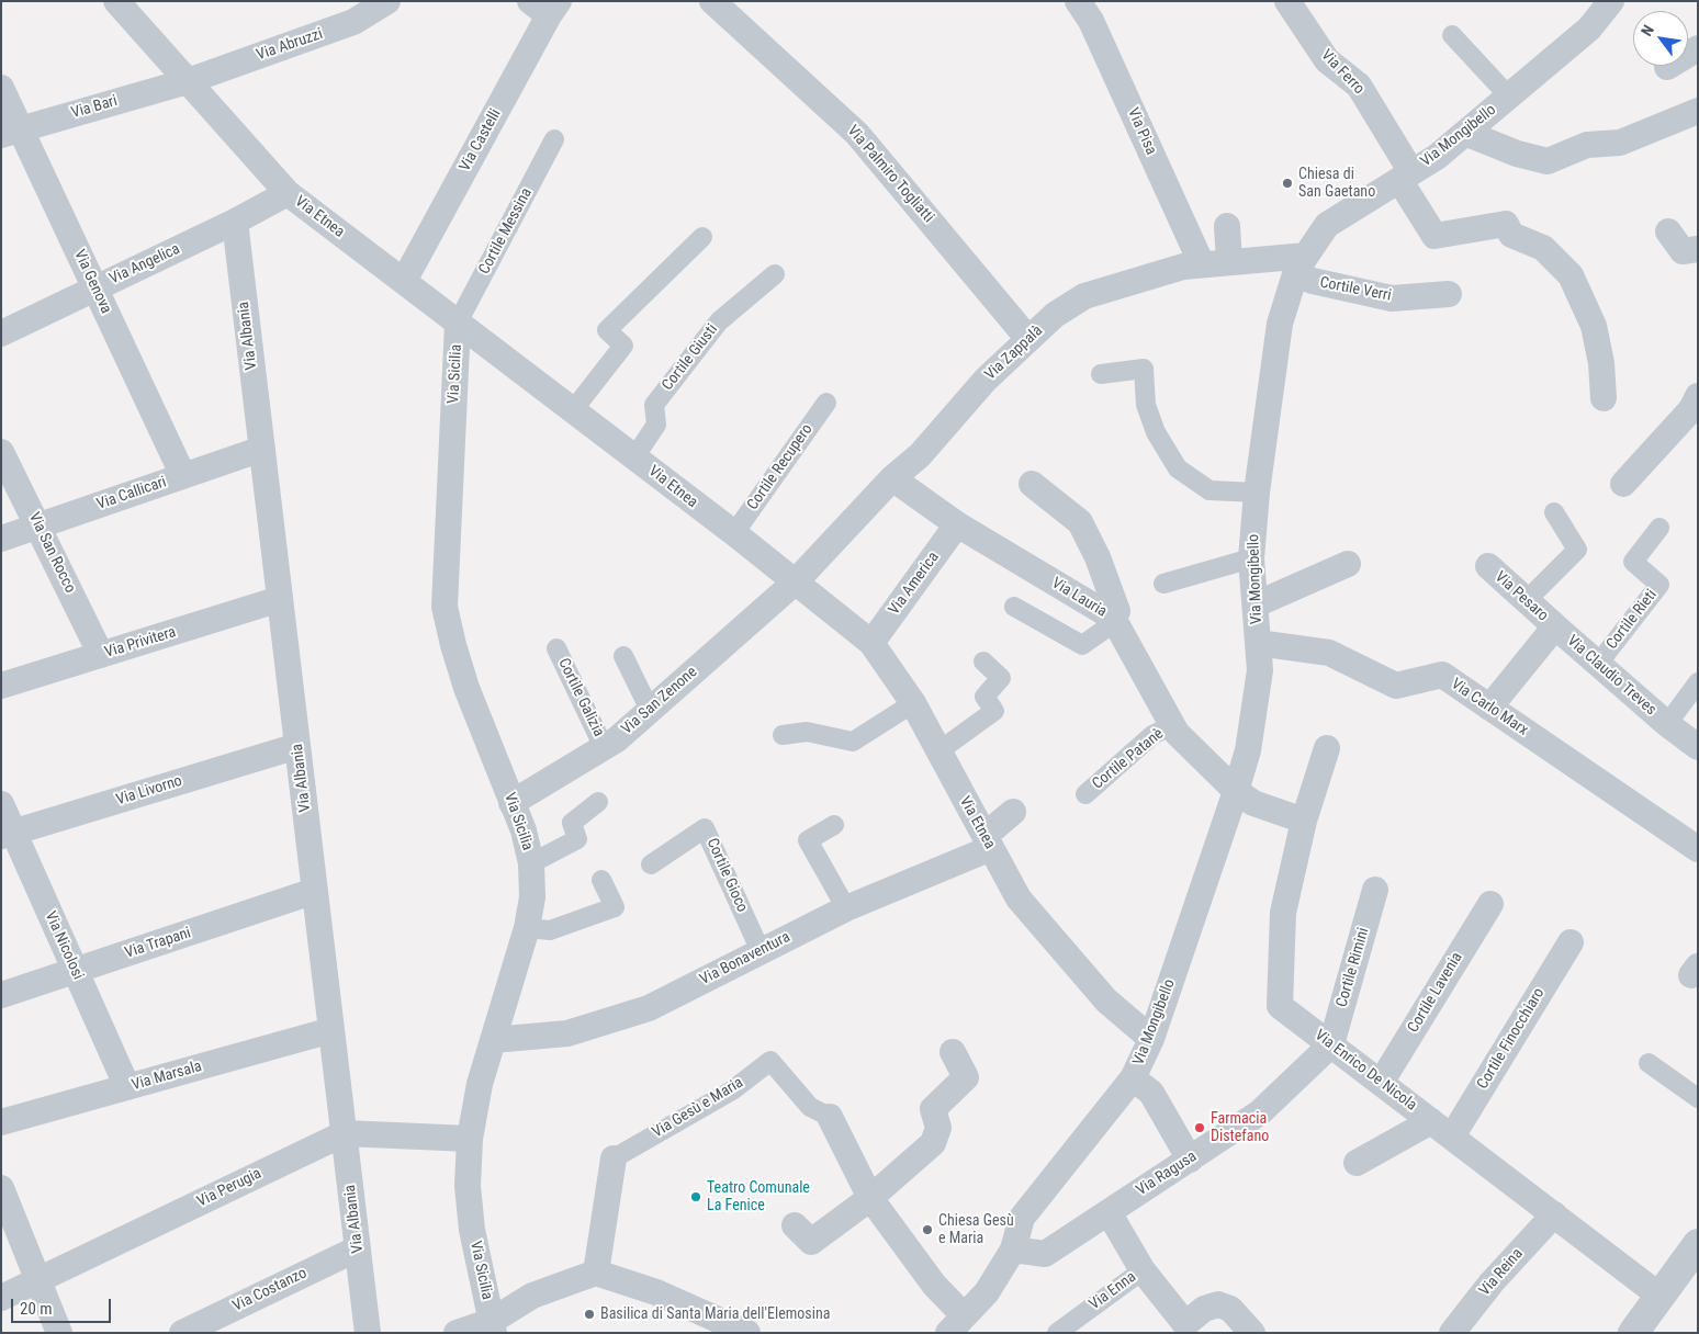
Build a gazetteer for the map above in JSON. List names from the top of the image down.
{
  "streets": {
    "street": [
      "Via Abruzzi",
      "Via Ferro",
      "Via Bari",
      "Via Pisa",
      "Via Mongibello",
      "Via Castelli",
      "Via Palmiro Togliatti",
      "Via Etnea",
      "Cortile Messina",
      "Via Angelica",
      "Via Genova",
      "Cortile Verri",
      "Via Albania",
      "Via Zappalà",
      "Cortile Giusti",
      "Via Sicilia",
      "Cortile Recupero",
      "Via Callicari",
      "Via San Rocco",
      "Via America",
      "Via Pesaro",
      "Via Lauria",
      "Cortile Rieti",
      "Via Privitera",
      "Via Claudio Treves",
      "Cortile Galizia",
      "Via San Zenone",
      "Via Carlo Marx",
      "Cortile Patanè",
      "Via Livorno",
      "Cortile Gioco",
      "Via Trapani",
      "Via Nicolosi",
      "Via Bonaventura",
      "Cortile Rimini",
      "Cortile Lavenia",
      "Cortile Finocchiaro",
      "Via Enrico De Nicola",
      "Via Marsala",
      "Via Gesù e Maria",
      "Via Ragusa",
      "Via Perugia",
      "Via Reina",
      "Via Costanzo",
      "Via Enna"
    ]
  },
  "crossings": [
    ["Via Abruzzi", "Via Bari"],
    ["Via Abruzzi", "Via Etnea"],
    ["Via Ferro", "Via Mongibello"],
    ["Via Bari", "Via Etnea"],
    ["Via Bari", "Via Genova"],
    ["Via Pisa", "Via Zappalà"],
    ["Via Mongibello", "Via Etnea"],
    ["Via Mongibello", "Cortile Verri"],
    ["Via Mongibello", "Via Zappalà"],
    ["Via Mongibello", "Via Lauria"],
    ["Via Mongibello", "Via Carlo Marx"],
    ["Via Mongibello", "Via Gesù e Maria"],
    ["Via Mongibello", "Via Ragusa"],
    ["Via Castelli", "Via Etnea"],
    ["Via Palmiro Togliatti", "Via Zappalà"],
    ["Via Etnea", "Cortile Messina"],
    ["Via Etnea", "Via Angelica"],
    ["Via Etnea", "Via Zappalà"],
    ["Via Etnea", "Cortile Giusti"],
    ["Via Etnea", "Via Sicilia"],
    ["Via Etnea", "Cortile Recupero"],
    ["Via Etnea", "Via America"],
    ["Via Etnea", "Via San Zenone"],
    ["Via Etnea", "Via Bonaventura"],
    ["Cortile Messina", "Via Sicilia"],
    ["Via Angelica", "Via Genova"],
    ["Via Angelica", "Via Albania"],
    ["Via Genova", "Via Callicari"],
    ["Cortile Verri", "Via Zappalà"],
    ["Via Albania", "Via Callicari"],
    ["Via Albania", "Via Privitera"],
    ["Via Albania", "Via Livorno"],
    ["Via Albania", "Via Trapani"],
    ["Via Albania", "Via Marsala"],
    ["Via Albania", "Via Perugia"],
    ["Via Albania", "Via Costanzo"],
    ["Via Zappalà", "Via Lauria"],
    ["Via Zappalà", "Via San Zenone"],
    ["Via Sicilia", "Via San Zenone"],
    ["Via Sicilia", "Via Bonaventura"],
    ["Via Sicilia", "Via Perugia"],
    ["Via Callicari", "Via San Rocco"],
    ["Via San Rocco", "Via Privitera"],
    ["Via America", "Via Lauria"],
    ["Via Pesaro", "Via Claudio Treves"],
    ["Via Lauria", "Cortile Patanè"],
    ["Cortile Rieti", "Via Claudio Treves"],
    ["Via Claudio Treves", "Via Carlo Marx"],
    ["Cortile Galizia", "Via San Zenone"],
    ["Via Livorno", "Via Nicolosi"],
    ["Cortile Gioco", "Via Bonaventura"],
    ["Via Trapani", "Via Nicolosi"],
    ["Via Nicolosi", "Via Marsala"],
    ["Cortile Rimini", "Via Enrico De Nicola"],
    ["Cortile Rimini", "Via Ragusa"],
    ["Cortile Lavenia", "Via Enrico De Nicola"],
    ["Cortile Finocchiaro", "Via Enrico De Nicola"],
    ["Via Enrico De Nicola", "Via Ragusa"],
    ["Via Enrico De Nicola", "Via Reina"]
  ],
  "places": [
    "Chiesa di San Gaetano",
    "Farmacia Distefano",
    "Teatro Comunale La Fenice",
    "Chiesa Gesù e Maria",
    "Basilica di Santa Maria dell'Elemosina"
  ],
  "scale_bar": "20 m",
  "north": "top left"
}
